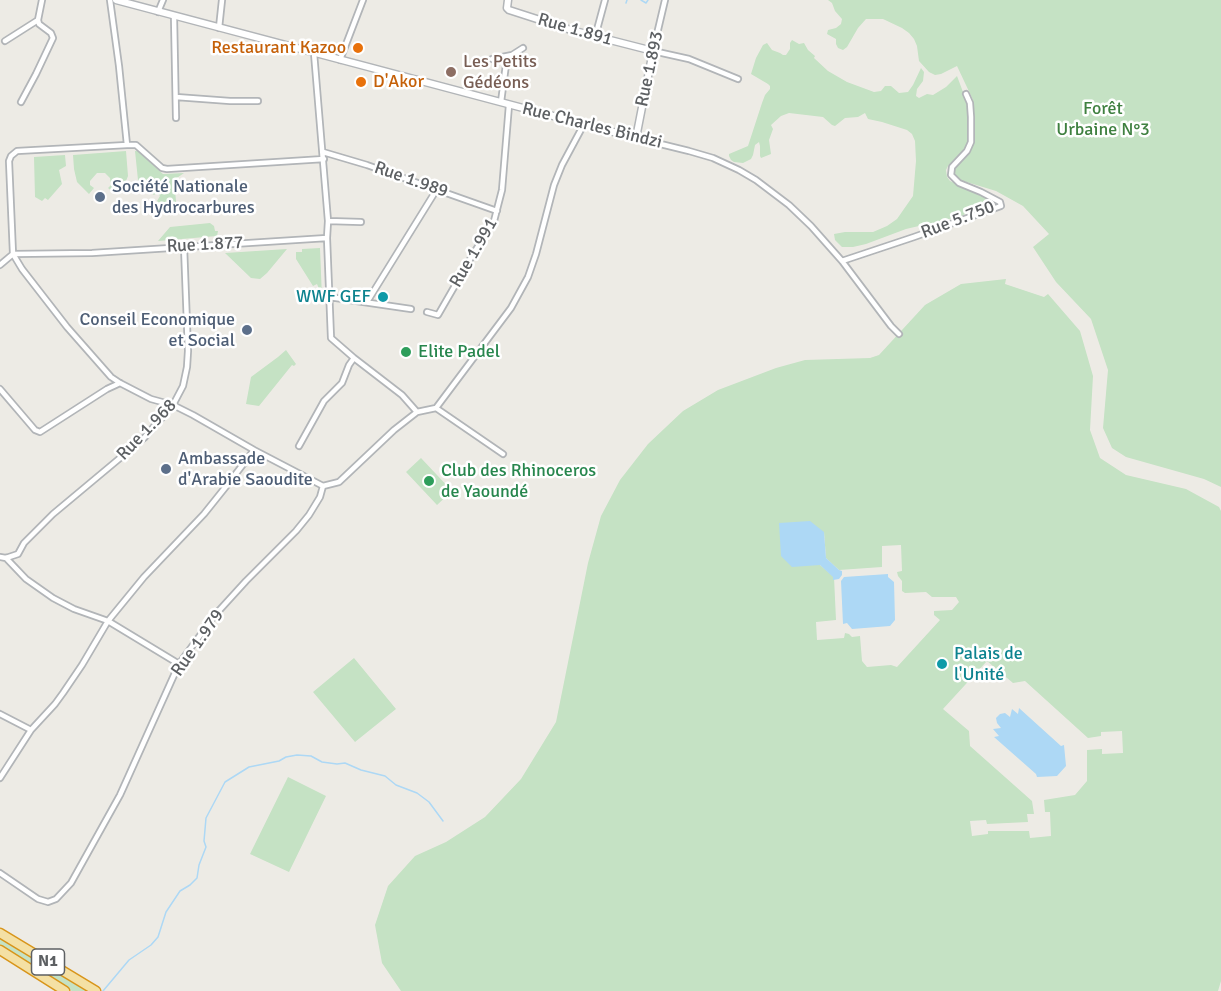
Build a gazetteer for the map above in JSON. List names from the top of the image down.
{
  "streets": {
    "highway": ["N1"],
    "street": [
      "Rue 1.891",
      "Rue 1.893",
      "Rue Charles Bindzi",
      "Rue 1.989",
      "Rue 5.750",
      "Rue 1.877",
      "Rue 1.991",
      "Rue 1.968",
      "Rue 1.979"
    ]
  },
  "crossings": [
    ["Rue 1.891", "Rue 1.893"],
    ["Rue 1.893", "Rue Charles Bindzi"],
    ["Rue Charles Bindzi", "Rue 5.750"],
    ["Rue Charles Bindzi", "Rue 1.991"],
    ["Rue 1.989", "Rue 1.991"],
    ["Rue 1.877", "Rue 1.968"]
  ],
  "parks": ["Forêt Urbaine N°3"],
  "places": [
    "Restaurant Kazoo",
    "Les Petits Gédéons",
    "D'Akor",
    "Société Nationale des Hydrocarbures",
    "WWF GEF",
    "Conseil Economique et Social",
    "Elite Padel",
    "Ambassade d'Arabie Saoudite",
    "Club des Rhinoceros de Yaoundé",
    "Palais de l'Unité"
  ]
}
